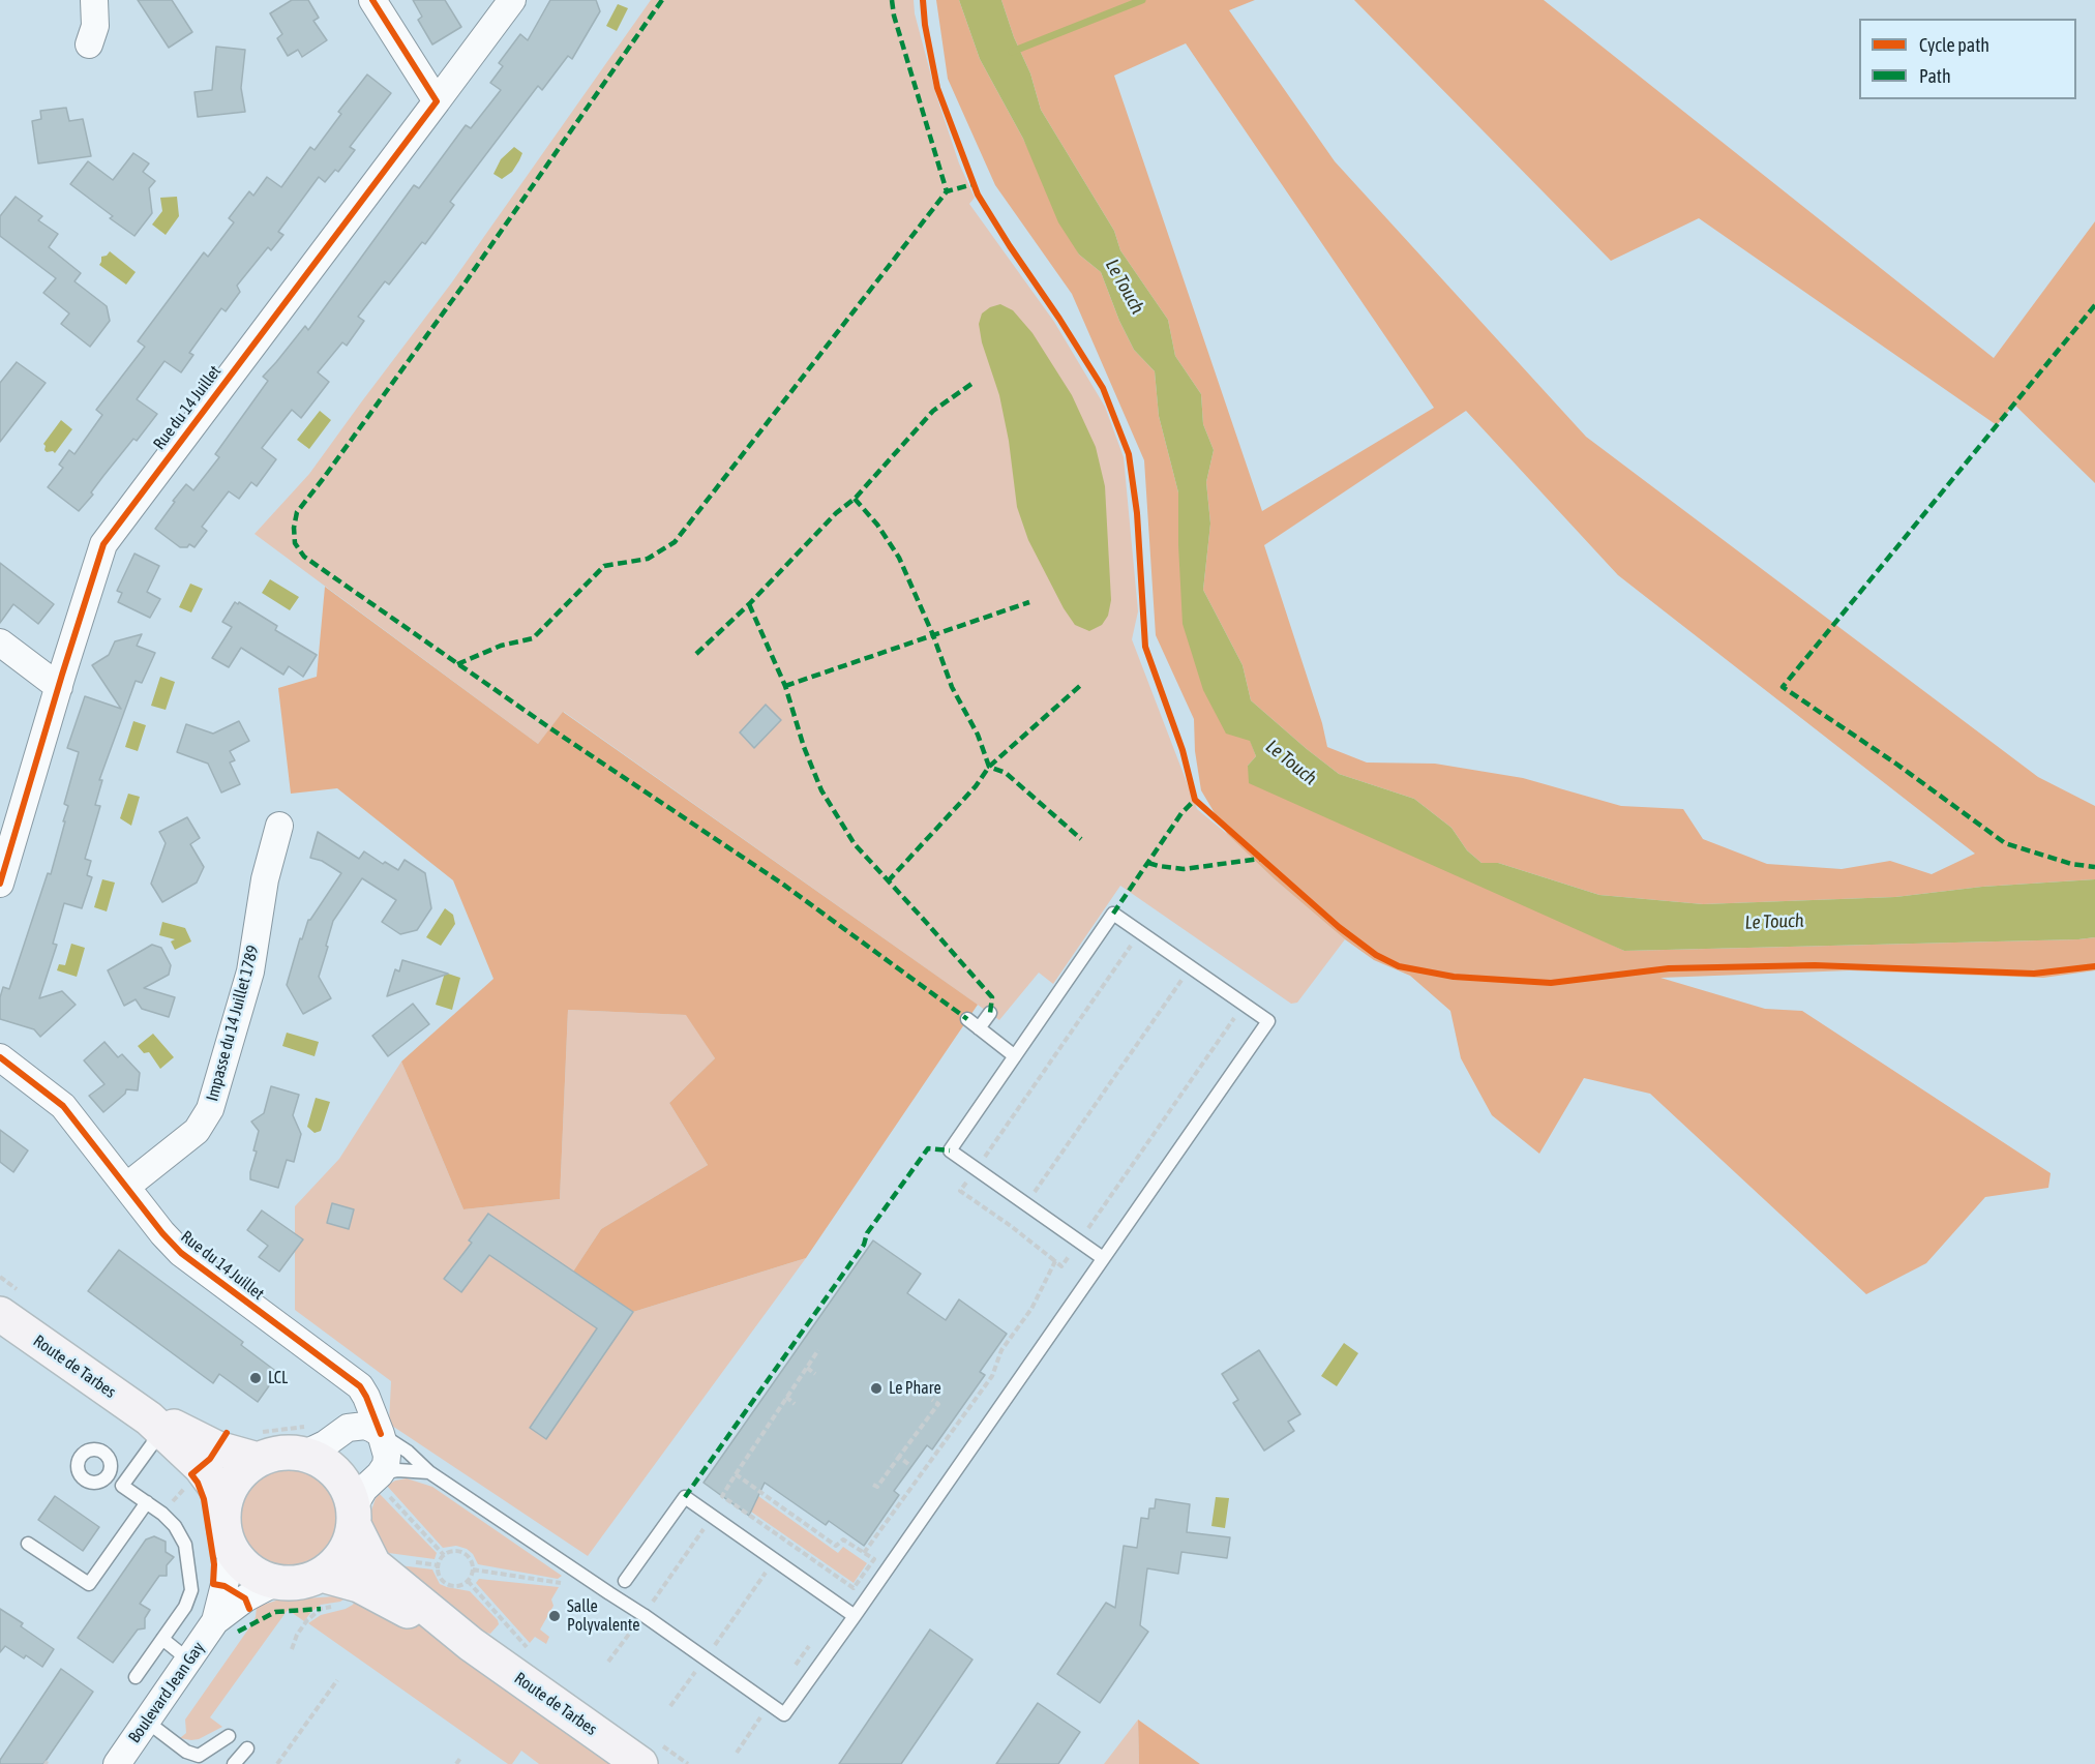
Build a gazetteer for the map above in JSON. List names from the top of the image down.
{
  "streets": {
    "main road": ["Route de Tarbes"],
    "street": ["Rue du 14 Juillet", "Impasse du 14 Juillet 1789", "Boulevard Jean Gay"]
  },
  "crossings": [
    ["Rue du 14 Juillet", "Impasse du 14 Juillet 1789"],
    ["Route de Tarbes", "Boulevard Jean Gay"]
  ],
  "water": ["Le Touch"],
  "places": ["LCL", "Le Phare", "Salle Polyvalente"],
  "legend": ["Cycle path", "Path"]
}
